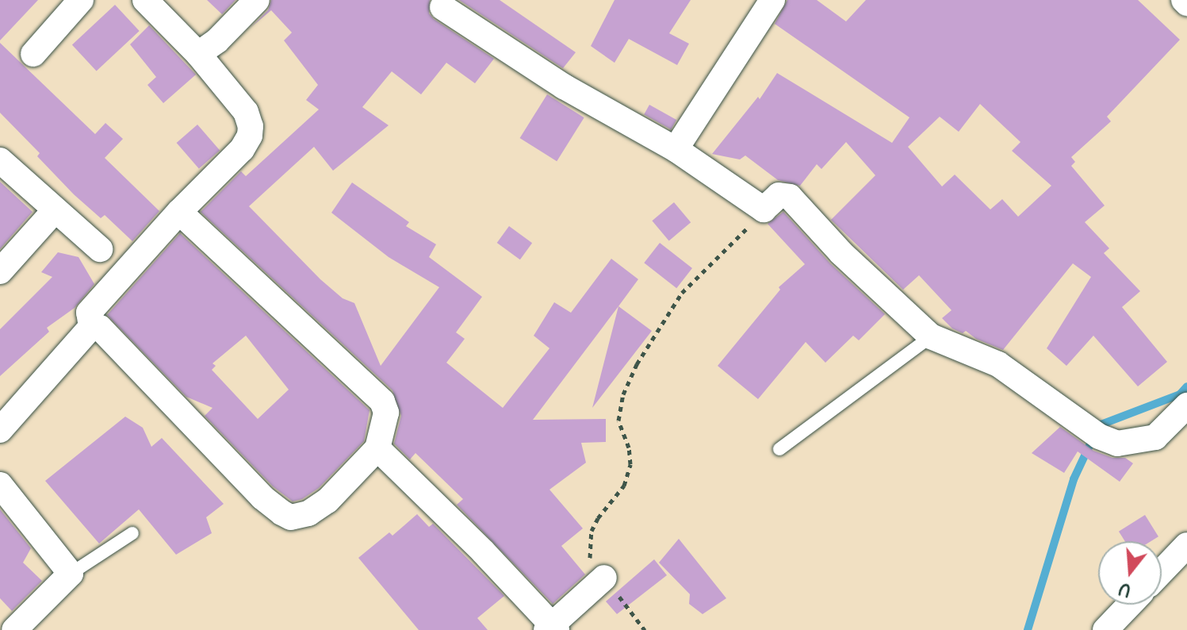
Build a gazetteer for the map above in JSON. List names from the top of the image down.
{
  "north": "bottom"
}
